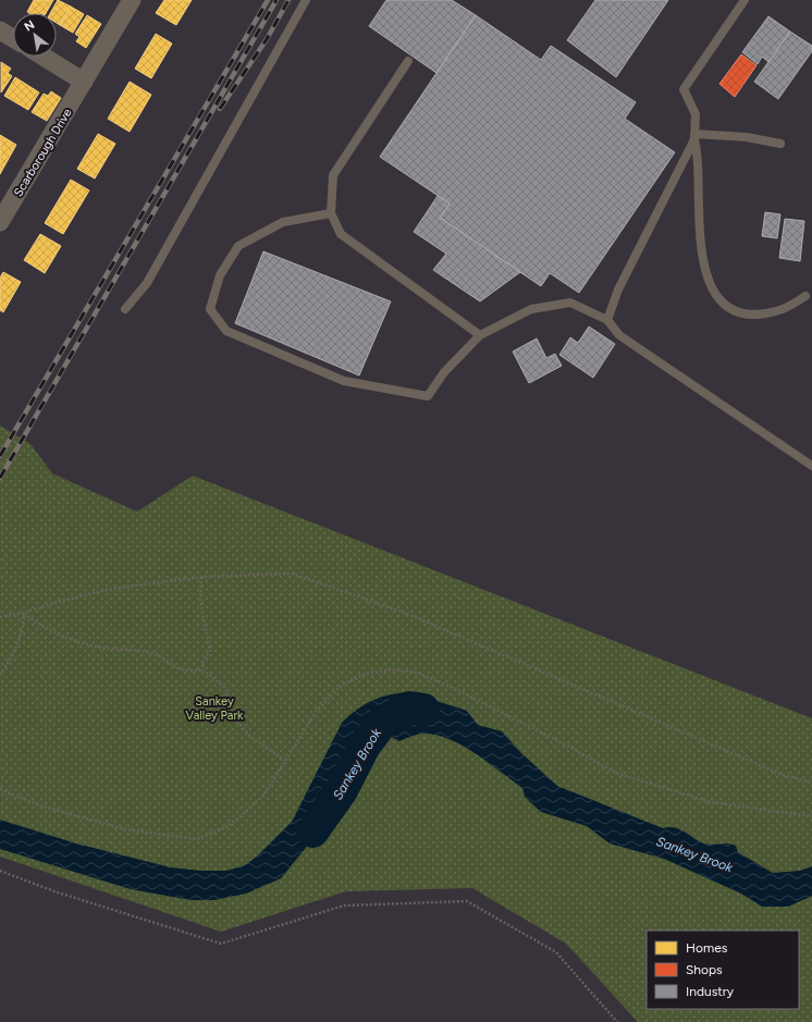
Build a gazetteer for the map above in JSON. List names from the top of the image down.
{
  "streets": {
    "street": ["Scarborough Drive"]
  },
  "water": ["Sankey Brook"],
  "parks": ["Sankey Valley Park"],
  "legend": ["Homes", "Shops", "Industry"],
  "north": "top left"
}
